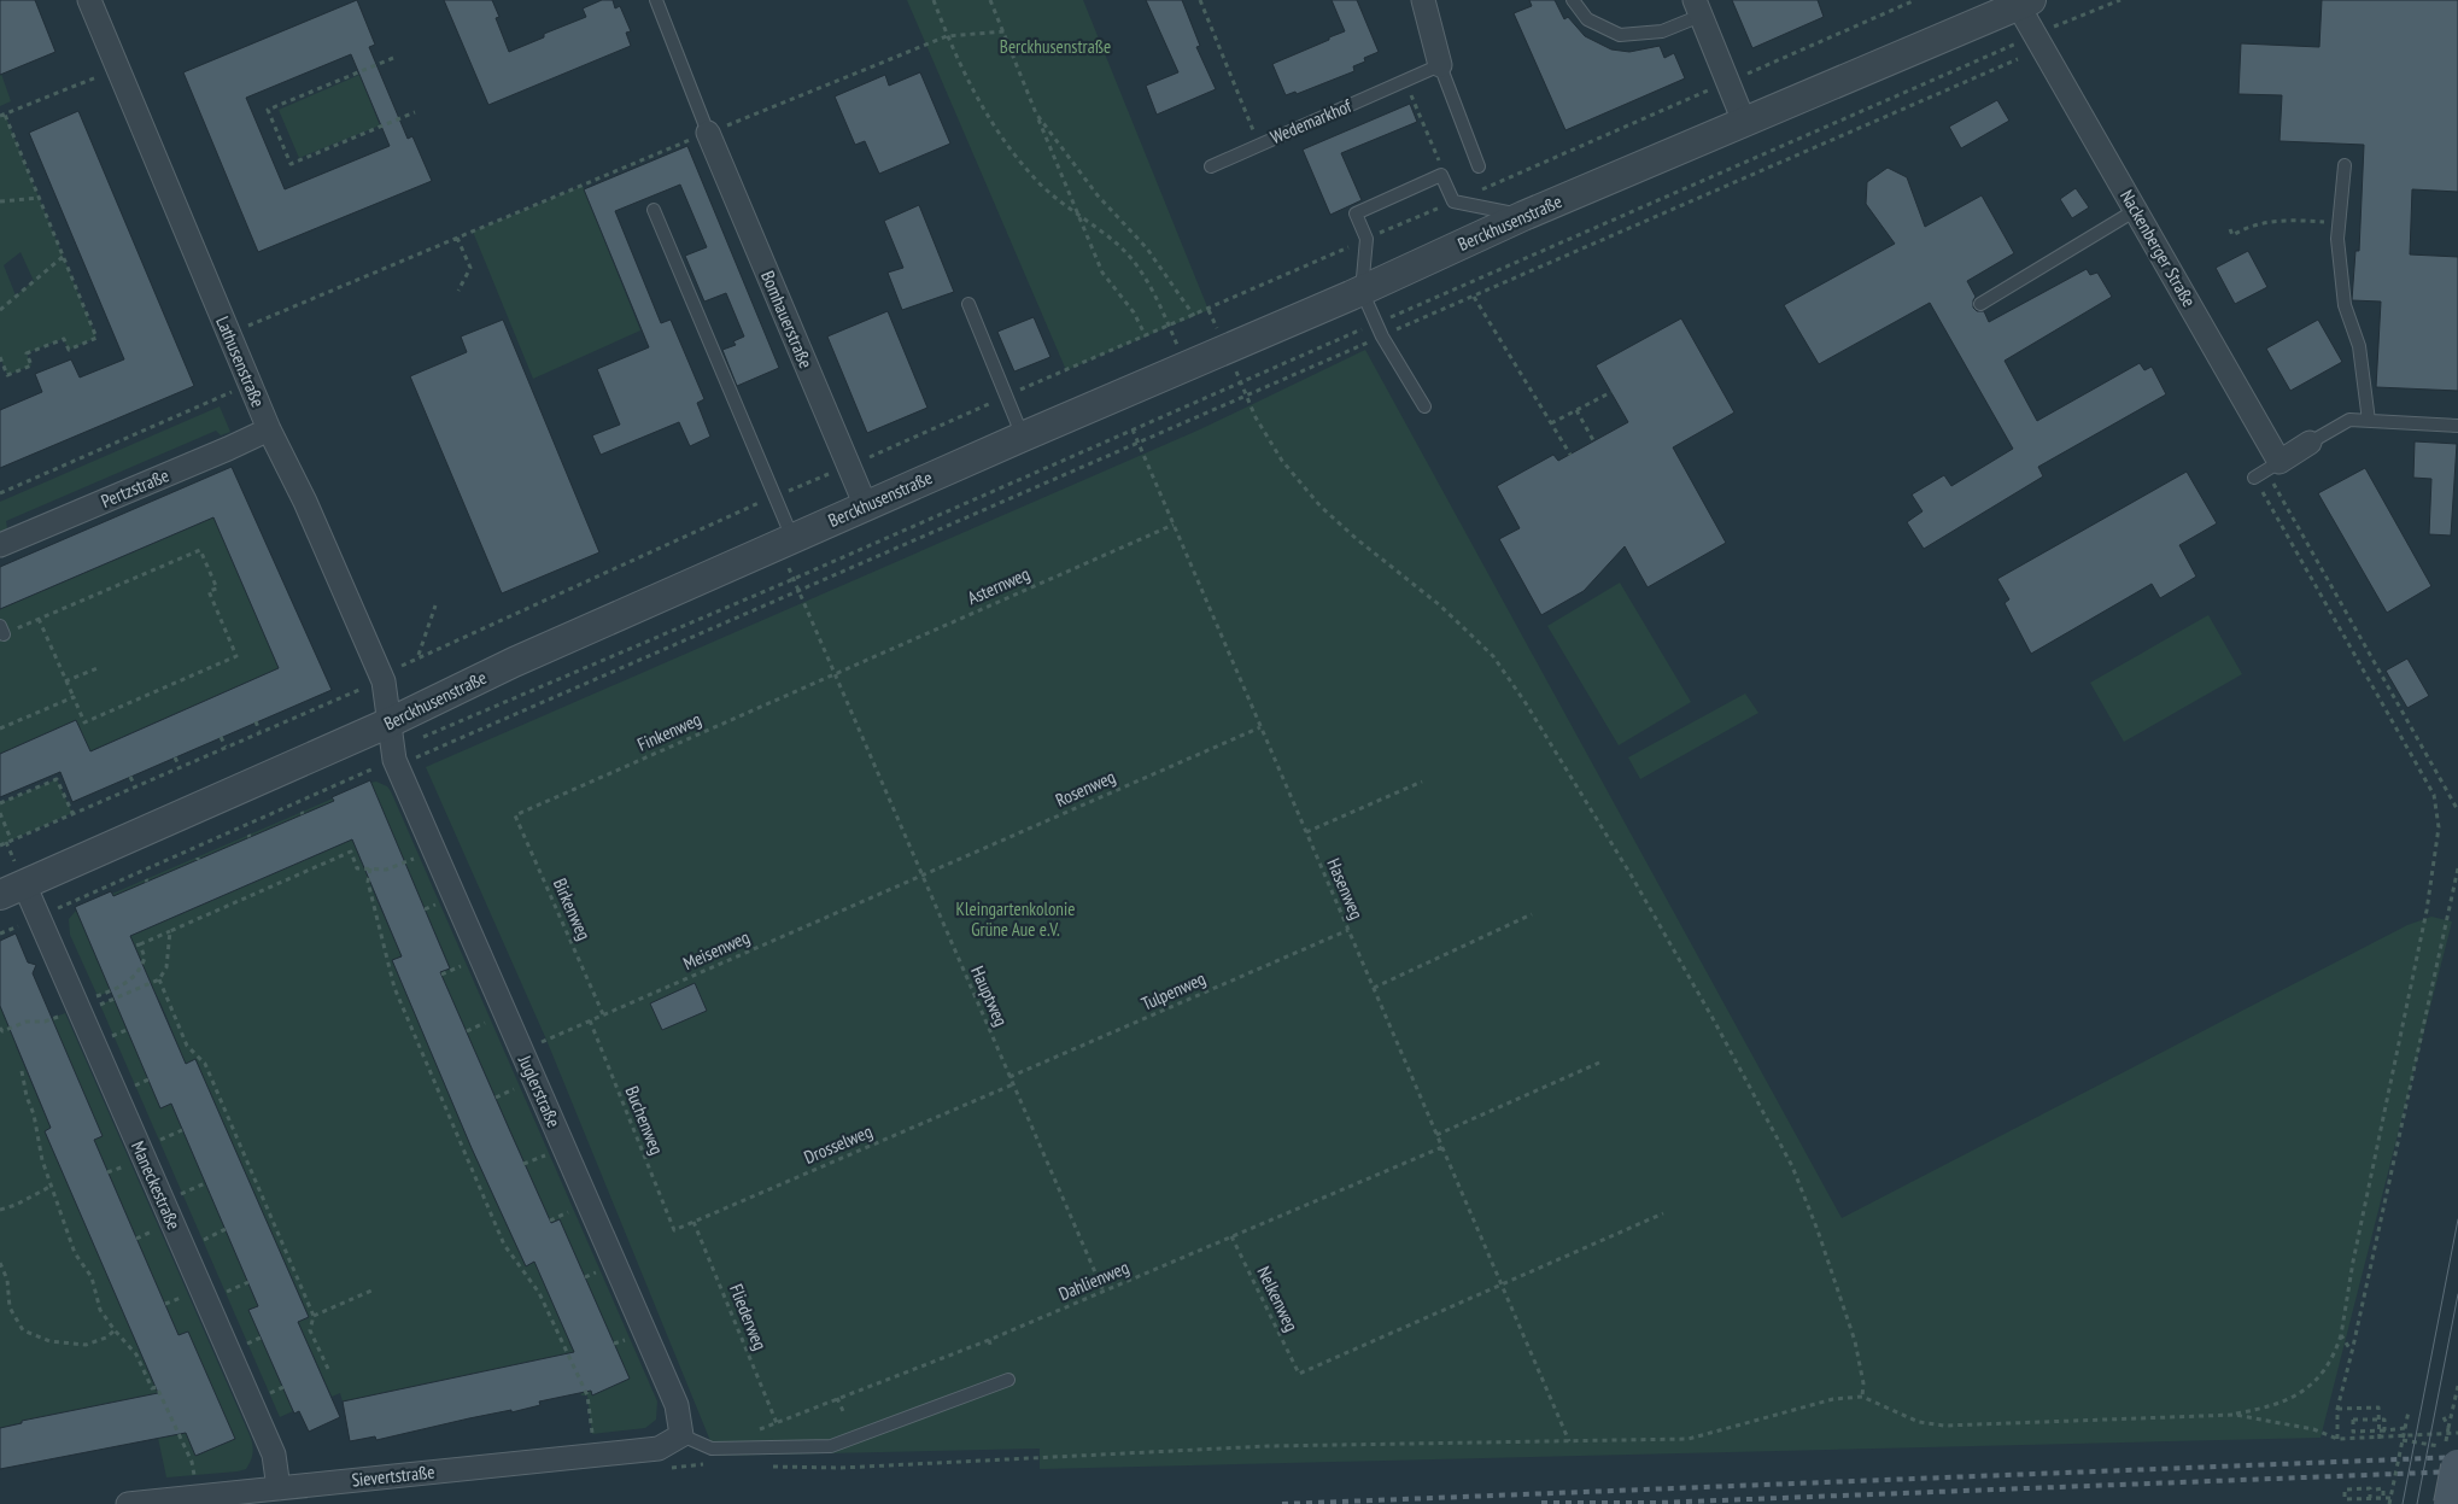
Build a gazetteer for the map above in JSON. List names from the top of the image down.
{
  "streets": {
    "street": [
      "Berckhusenstraße",
      "Nackenberger Straße",
      "Bomhauerstraße",
      "Lathusenstraße",
      "Pertzstraße",
      "Juglerstraße",
      "Maneckestraße",
      "Sievertstraße"
    ],
    "lane": ["Wedemarkhof"],
    "path": [
      "Asternweg",
      "Finkenweg",
      "Rosenweg",
      "Hasenweg",
      "Birkenweg",
      "Meisenweg",
      "Tulpenweg",
      "Hauptweg",
      "Buchenweg",
      "Drosselweg",
      "Dahlienweg",
      "Nelkenweg",
      "Fliederweg"
    ]
  },
  "crossings": [
    ["Berckhusenstraße", "Nackenberger Straße"],
    ["Berckhusenstraße", "Bomhauerstraße"],
    ["Berckhusenstraße", "Lathusenstraße"],
    ["Berckhusenstraße", "Juglerstraße"],
    ["Berckhusenstraße", "Maneckestraße"],
    ["Lathusenstraße", "Pertzstraße"],
    ["Lathusenstraße", "Juglerstraße"],
    ["Asternweg", "Finkenweg"],
    ["Asternweg", "Hasenweg"],
    ["Asternweg", "Hauptweg"],
    ["Finkenweg", "Birkenweg"],
    ["Finkenweg", "Hauptweg"],
    ["Rosenweg", "Hasenweg"],
    ["Rosenweg", "Meisenweg"],
    ["Rosenweg", "Hauptweg"],
    ["Hasenweg", "Tulpenweg"],
    ["Hasenweg", "Dahlienweg"],
    ["Hasenweg", "Nelkenweg"],
    ["Birkenweg", "Meisenweg"],
    ["Meisenweg", "Hauptweg"],
    ["Meisenweg", "Juglerstraße"],
    ["Meisenweg", "Buchenweg"],
    ["Tulpenweg", "Hauptweg"],
    ["Hauptweg", "Drosselweg"],
    ["Hauptweg", "Dahlienweg"],
    ["Juglerstraße", "Sievertstraße"],
    ["Buchenweg", "Drosselweg"],
    ["Drosselweg", "Fliederweg"],
    ["Maneckestraße", "Sievertstraße"],
    ["Dahlienweg", "Nelkenweg"],
    ["Dahlienweg", "Fliederweg"]
  ],
  "parks": ["Berckhusenstraße", "Kleingartenkolonie Grüne Aue e.V."]
}
